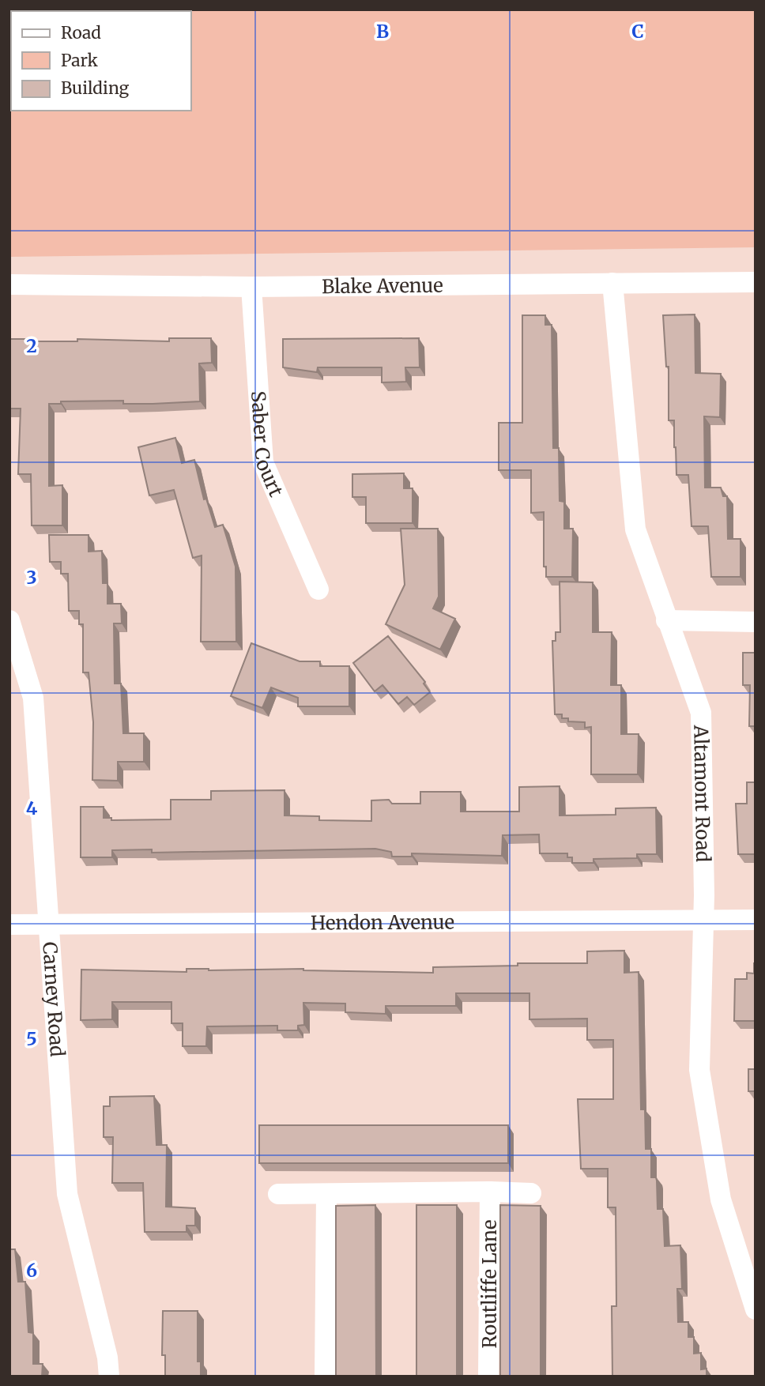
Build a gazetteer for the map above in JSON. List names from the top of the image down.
{
  "streets": {
    "street": [
      "Blake Avenue",
      "Saber Court",
      "Altamont Road",
      "Hendon Avenue",
      "Carney Road",
      "Routliffe Lane"
    ]
  },
  "crossings": [
    ["Blake Avenue", "Saber Court"],
    ["Blake Avenue", "Altamont Road"],
    ["Altamont Road", "Hendon Avenue"],
    ["Hendon Avenue", "Carney Road"]
  ],
  "legend": ["Road", "Park", "Building"],
  "grid": {
    "columns": ["B", "C"],
    "rows": [
      "2",
      "3",
      "4",
      "5",
      "6"
    ]
  }
}
